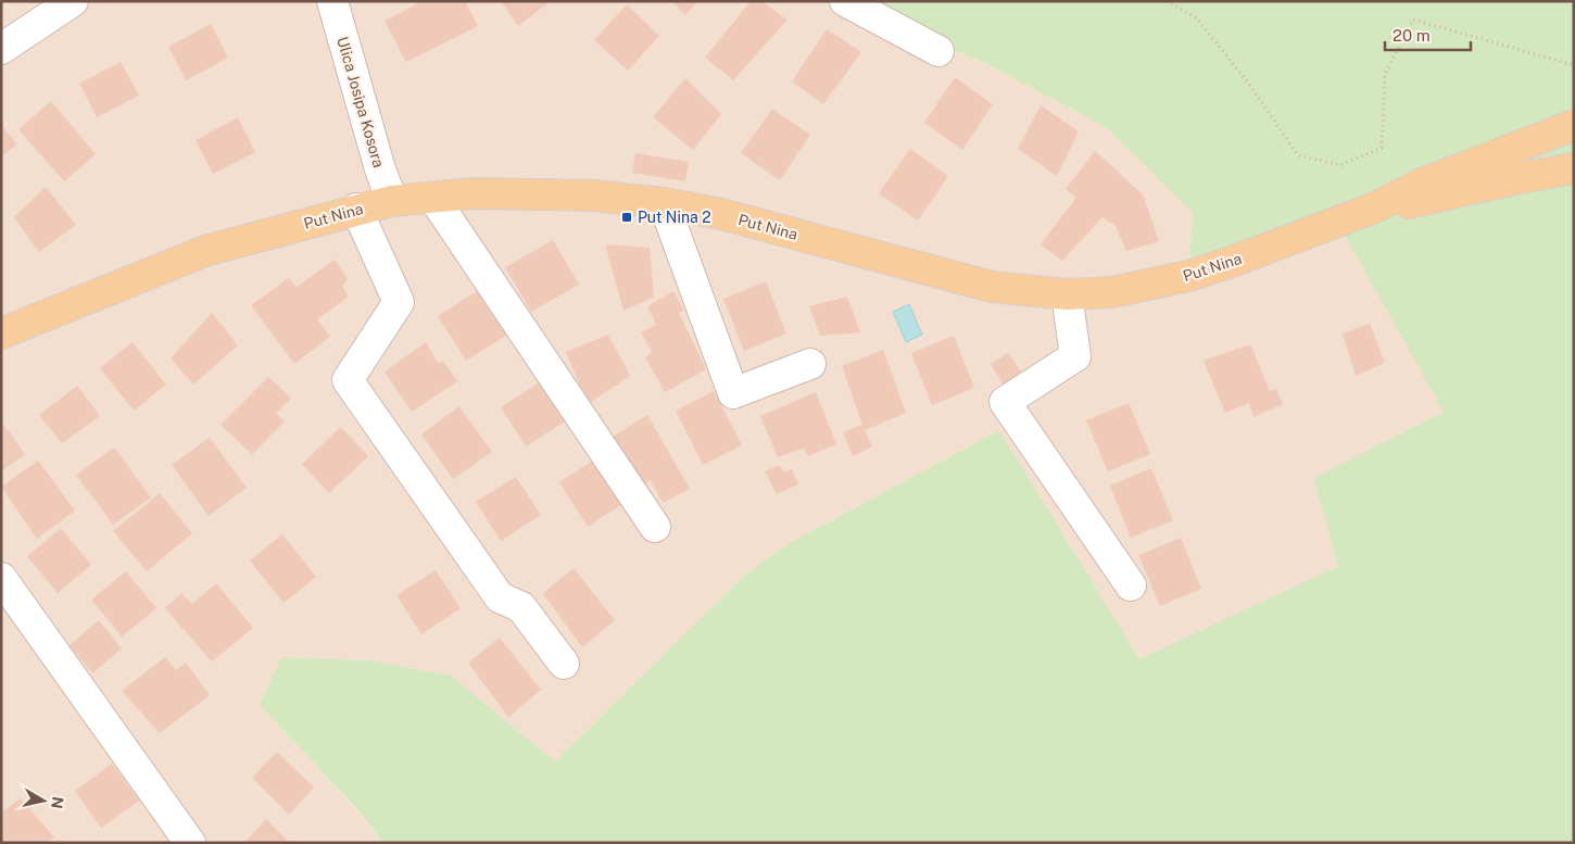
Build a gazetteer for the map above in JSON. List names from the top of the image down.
{
  "streets": {
    "main road": ["Put Nina"],
    "street": ["Ulica Josipa Kosora"]
  },
  "crossings": [
    ["Ulica Josipa Kosora", "Put Nina"]
  ],
  "places": {
    "transit": ["Put Nina 2"]
  },
  "scale_bar": "20 m",
  "north": "right"
}
